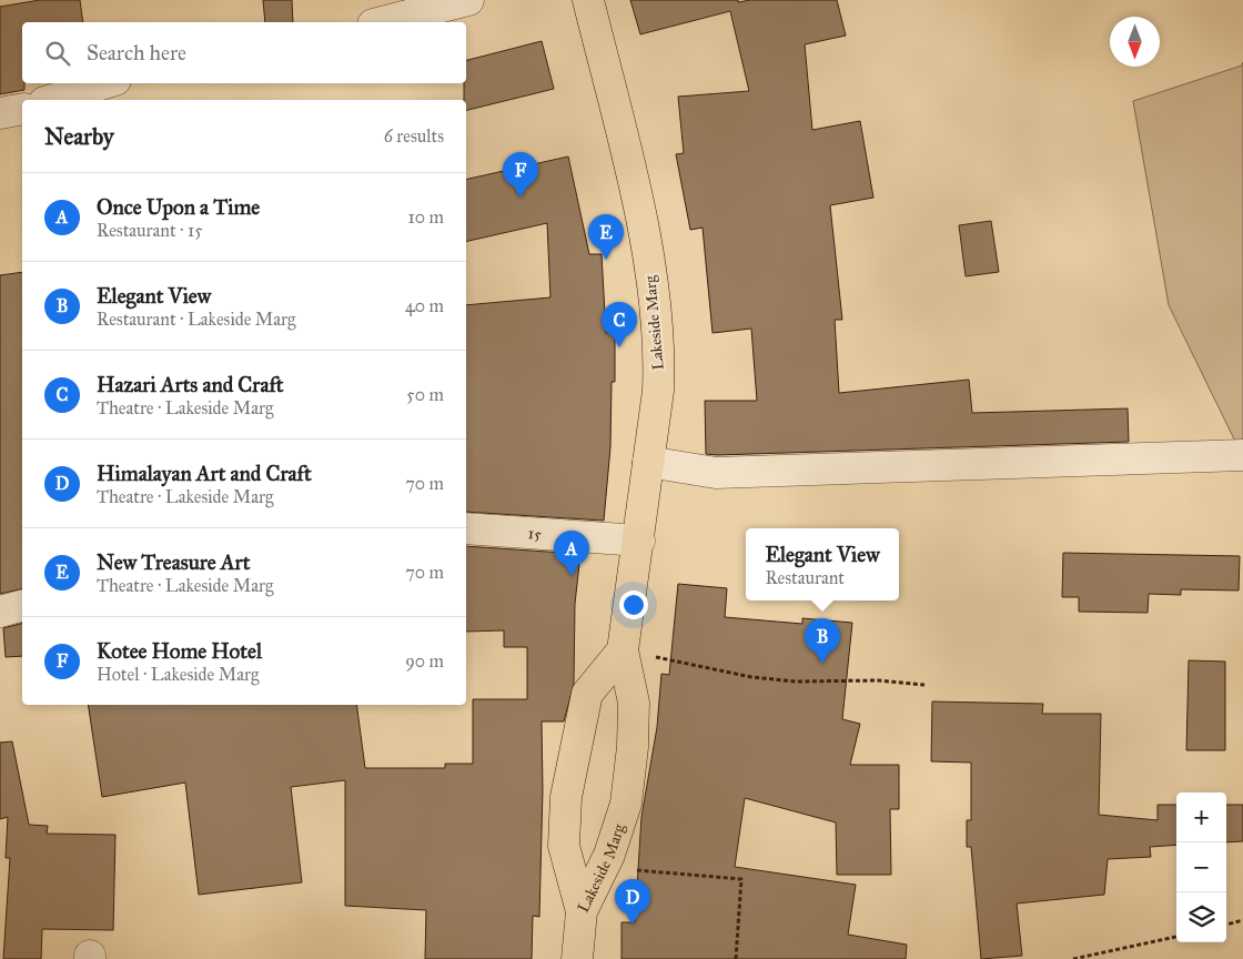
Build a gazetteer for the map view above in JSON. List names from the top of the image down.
{
  "streets": {
    "main road": ["Lakeside Marg"],
    "street": ["15"]
  },
  "crossings": [
    ["Lakeside Marg", "15"]
  ],
  "north": "bottom",
  "page": {
    "search": "Search here",
    "heading": ["Nearby", "6 results"],
    "pins": [
      "F",
      "E",
      "C",
      "A",
      "B",
      "D"
    ],
    "list": [
      {
        "mark": "A",
        "name": "Once Upon a Time",
        "note": "Restaurant · 15",
        "value": "10 m"
      },
      {
        "mark": "B",
        "name": "Elegant View",
        "note": "Restaurant · Lakeside Marg",
        "value": "40 m"
      },
      {
        "mark": "C",
        "name": "Hazari Arts and Craft",
        "note": "Theatre · Lakeside Marg",
        "value": "50 m"
      },
      {
        "mark": "D",
        "name": "Himalayan Art and Craft",
        "note": "Theatre · Lakeside Marg",
        "value": "70 m"
      },
      {
        "mark": "E",
        "name": "New Treasure Art",
        "note": "Theatre · Lakeside Marg",
        "value": "70 m"
      },
      {
        "mark": "F",
        "name": "Kotee Home Hotel",
        "note": "Hotel · Lakeside Marg",
        "value": "90 m"
      }
    ],
    "popup": ["Elegant View", "Restaurant"],
    "map_buttons": ["+", "−"]
  }
}
